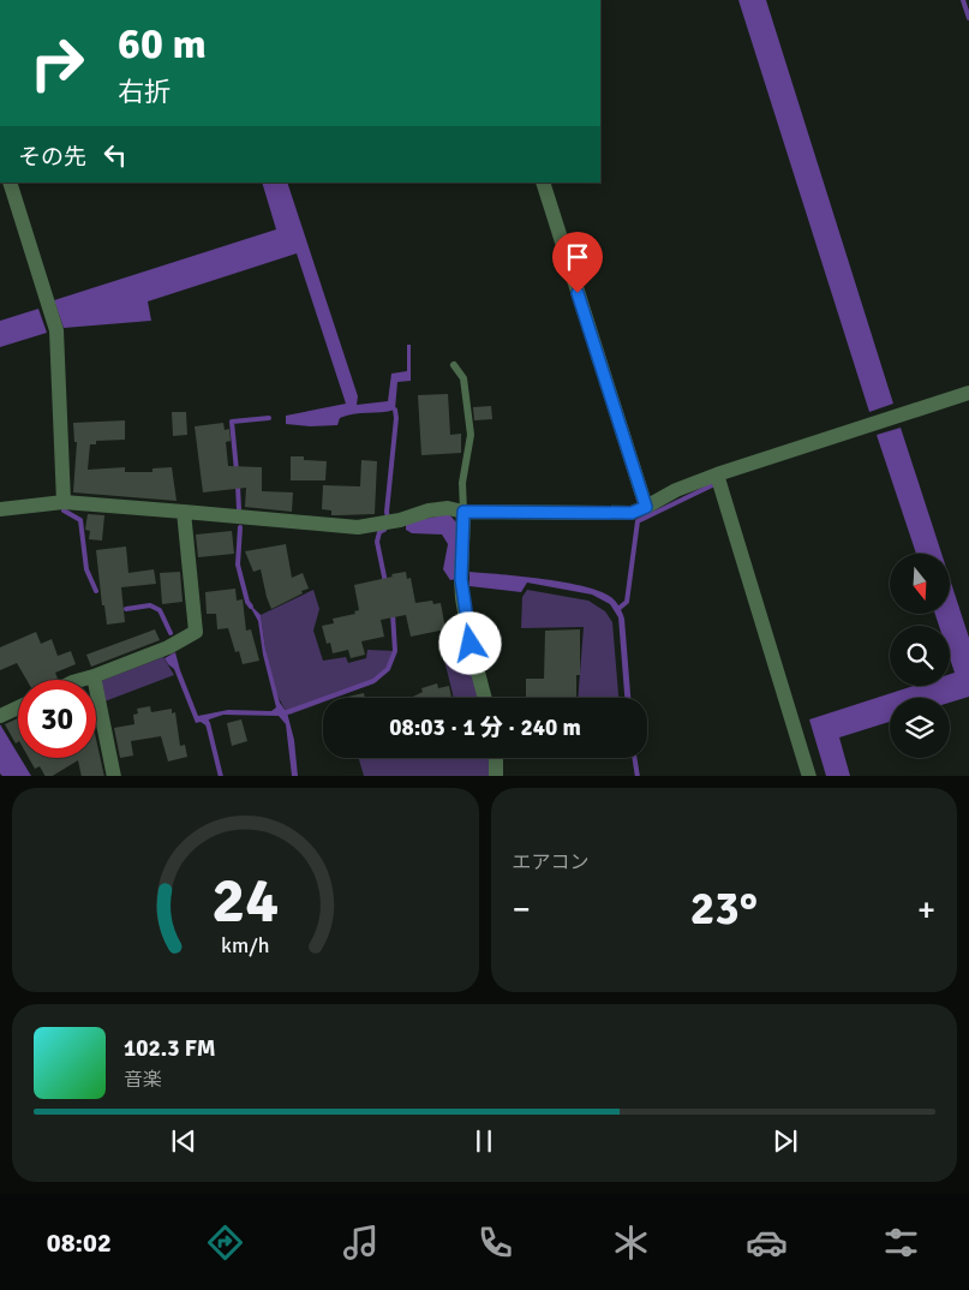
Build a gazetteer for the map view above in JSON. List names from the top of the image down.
{
  "north": "bottom",
  "page": {
    "turn": ["60 m", "右折"],
    "then": "その先",
    "limit": "30",
    "trip": "08:03 · 1 分 · 240 m",
    "tile": "エアコン",
    "heat": ["−", "23°", "+"],
    "song": ["102.3 FM", "音楽"],
    "tabs": "08:02",
    "gauge": ["24", "km/h"]
  }
}
